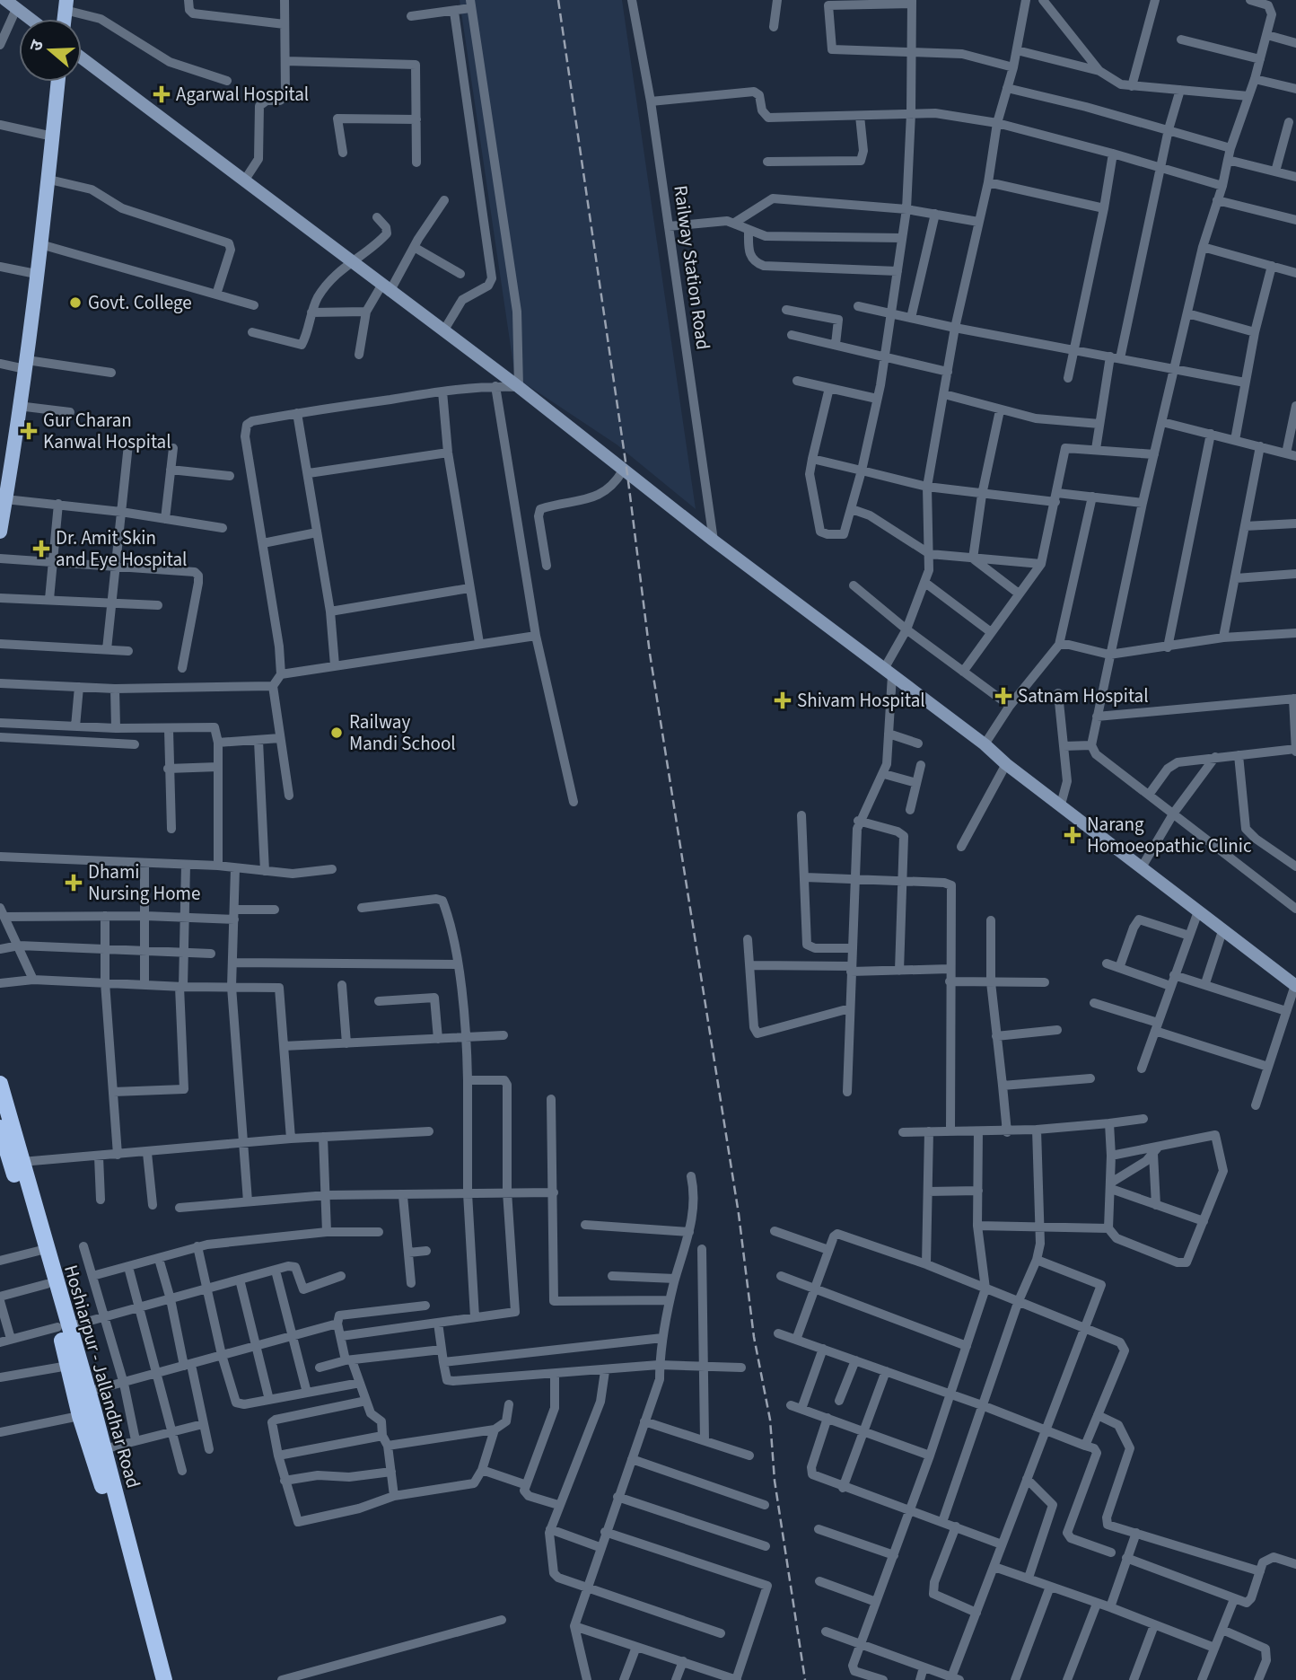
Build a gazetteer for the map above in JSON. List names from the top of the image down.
{
  "streets": {
    "highway": ["Hoshiarpur - Jallandhar Road"],
    "street": ["Railway Station Road"]
  },
  "places": {
    "health": [
      "Agarwal Hospital",
      "Gur Charan Kanwal Hospital",
      "Dr. Amit Skin and Eye Hospital",
      "Satnam Hospital",
      "Shivam Hospital",
      "Narang Homoeopathic Clinic",
      "Dhami Nursing Home"
    ],
    "other": ["Govt. College", "Railway Mandi School"]
  },
  "north": "left"
}
